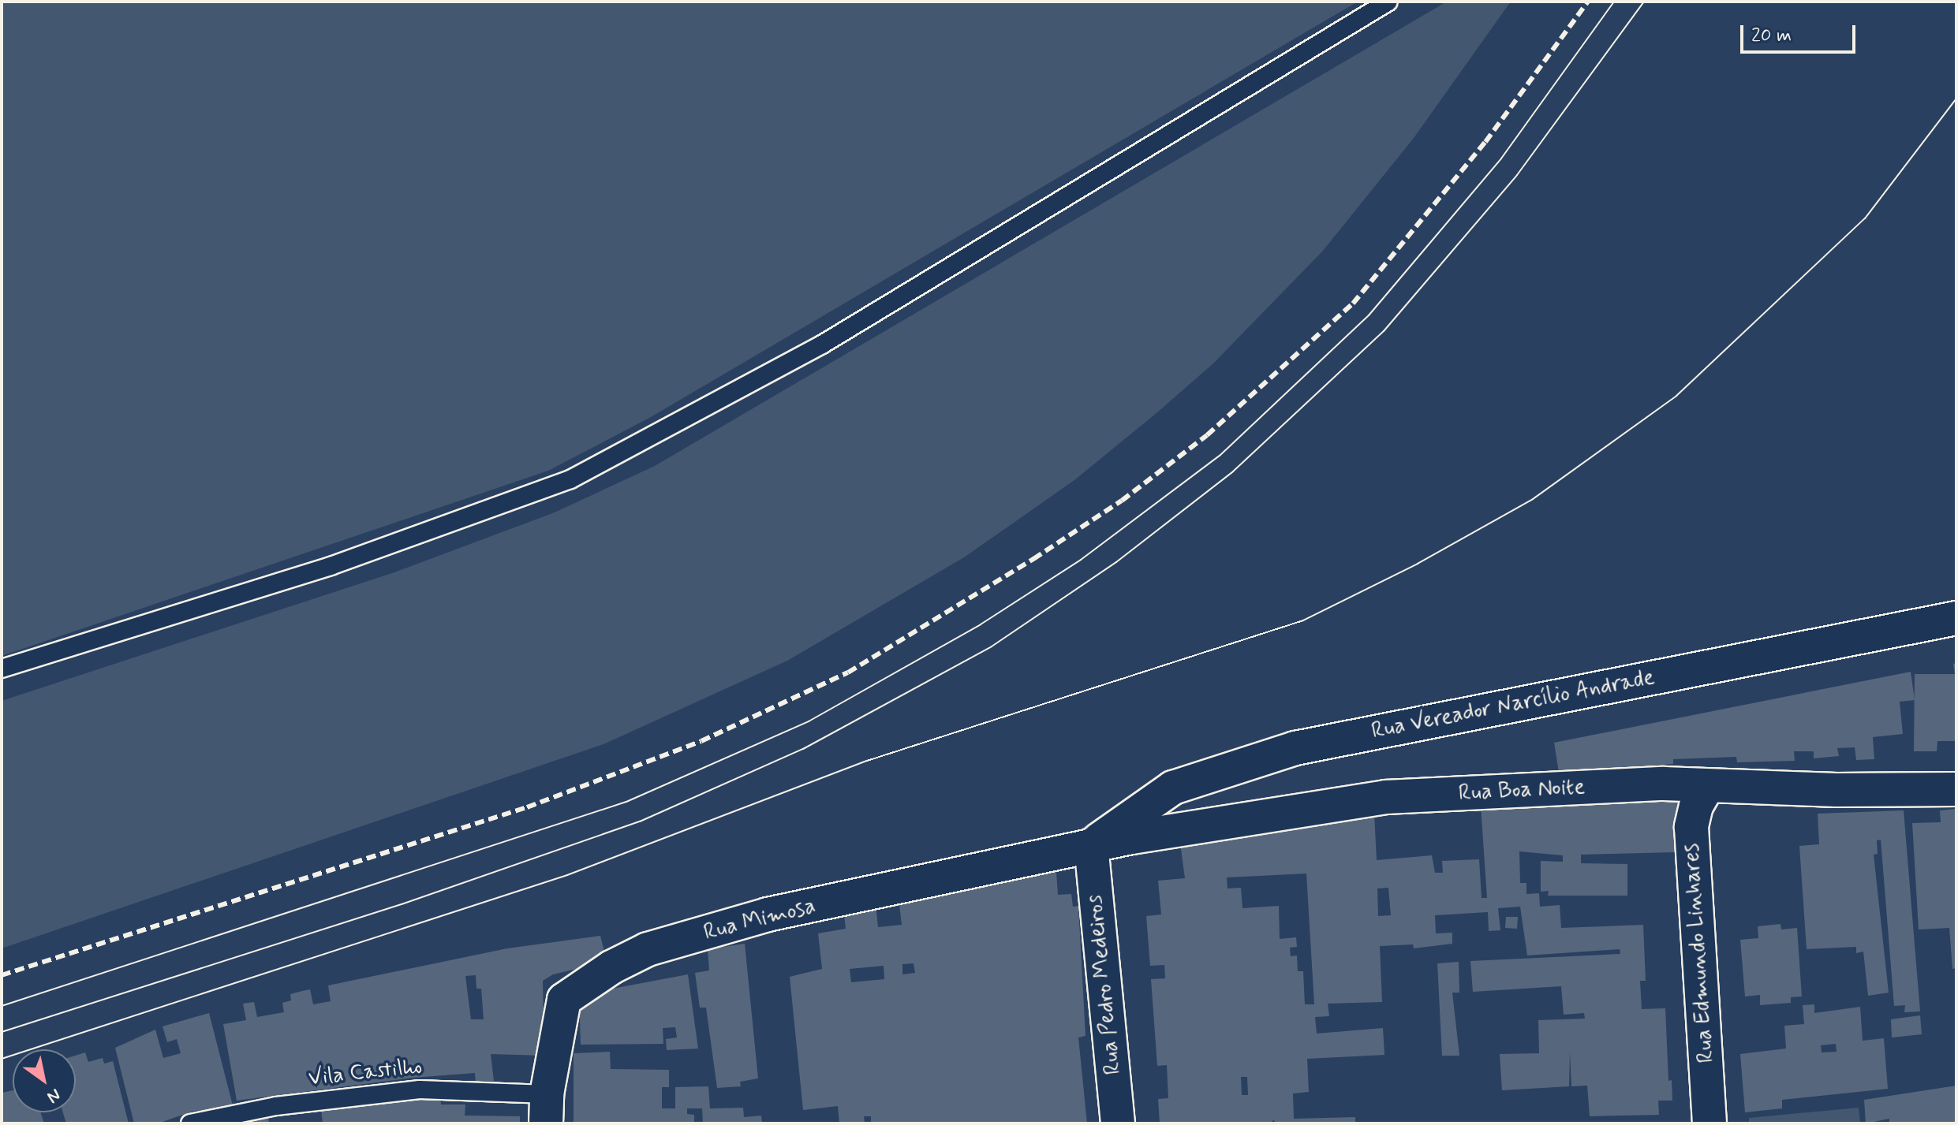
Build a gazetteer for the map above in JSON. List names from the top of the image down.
{
  "streets": {
    "street": [
      "Rua Vereador Narcílio Andrade",
      "Rua Boa Noite",
      "Rua Mimosa",
      "Rua Edmundo Linhares",
      "Rua Pedro Medeiros"
    ],
    "lane": ["Vila Castilho"]
  },
  "crossings": [
    ["Rua Vereador Narcílio Andrade", "Rua Boa Noite"],
    ["Rua Vereador Narcílio Andrade", "Rua Mimosa"],
    ["Rua Vereador Narcílio Andrade", "Rua Pedro Medeiros"],
    ["Rua Boa Noite", "Rua Mimosa"],
    ["Rua Boa Noite", "Rua Edmundo Linhares"],
    ["Rua Boa Noite", "Rua Pedro Medeiros"],
    ["Rua Mimosa", "Rua Pedro Medeiros"],
    ["Rua Mimosa", "Vila Castilho"]
  ],
  "scale_bar": "20 m",
  "north": "bottom right"
}
